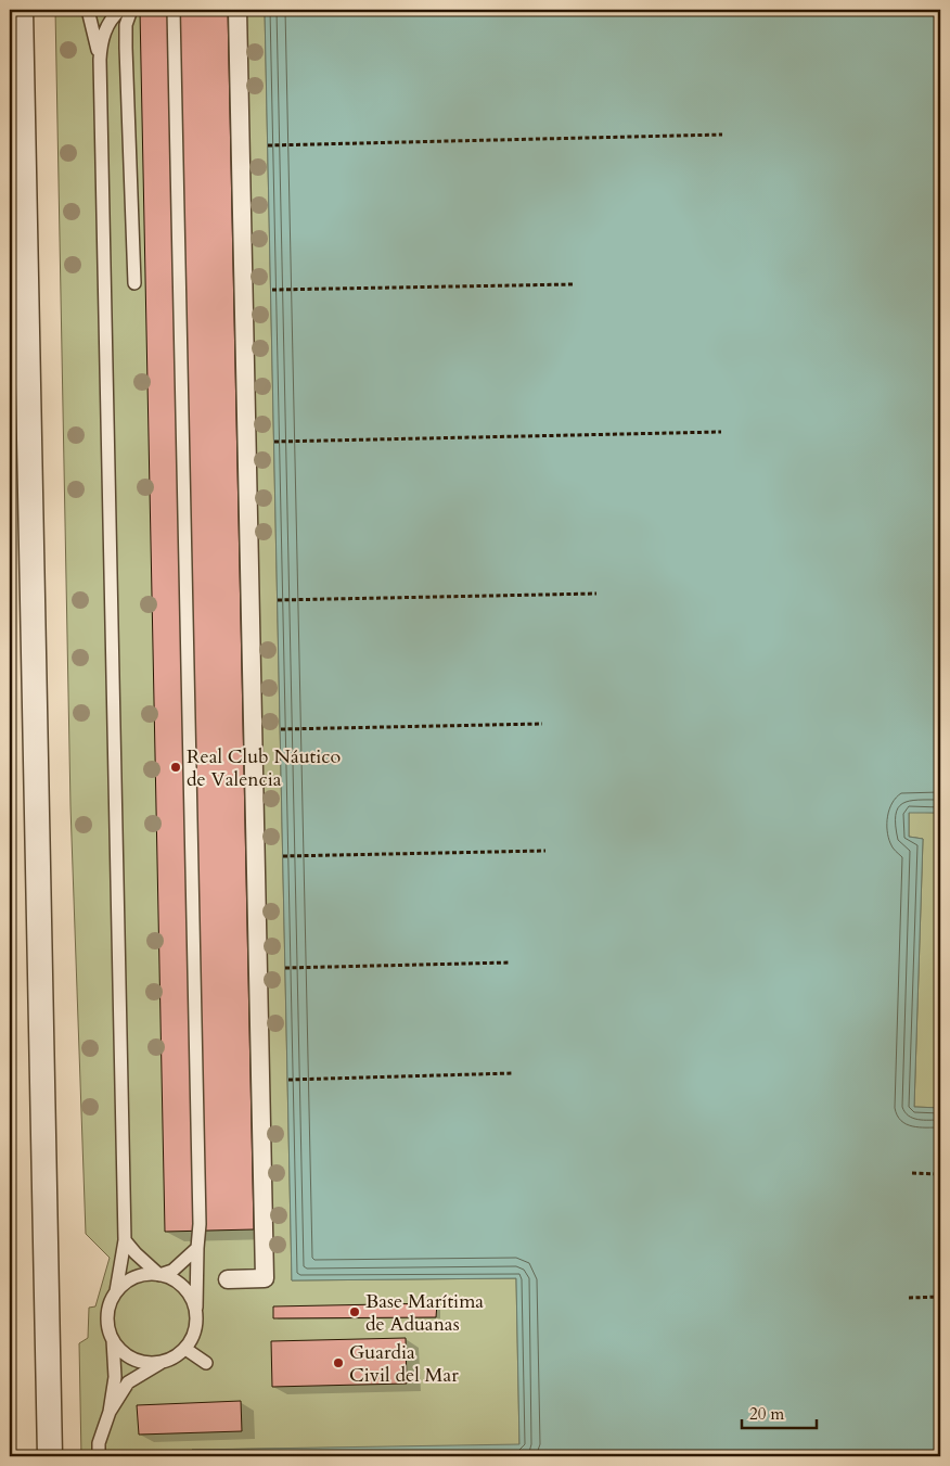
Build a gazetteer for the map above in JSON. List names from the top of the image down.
{
  "places": ["Real Club Náutico de Valencia", "Base Marítima de Aduanas", "Guardia Civil del Mar"],
  "scale_bar": "20 m"
}
